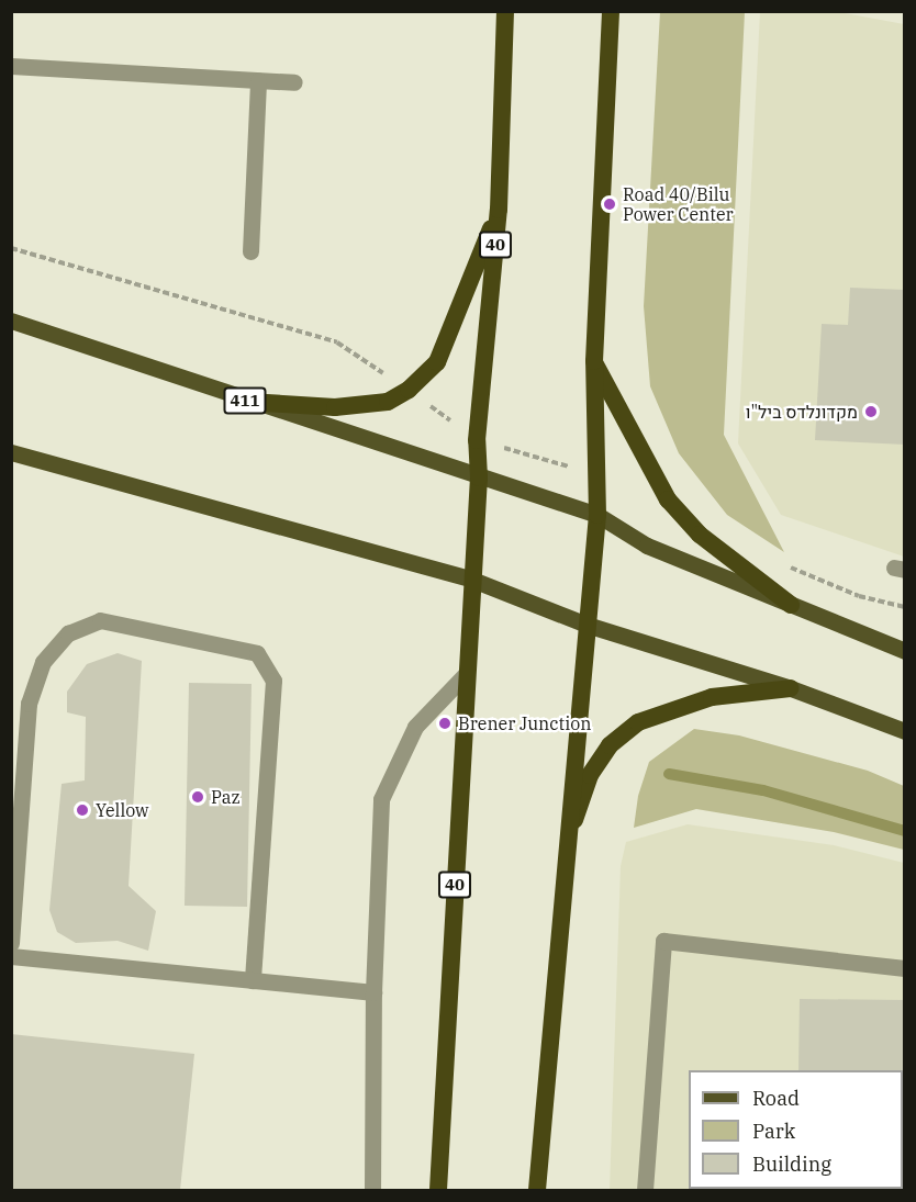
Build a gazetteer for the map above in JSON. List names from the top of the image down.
{
  "streets": {
    "highway": ["40"],
    "main road": ["411"]
  },
  "crossings": [
    ["40", "411"]
  ],
  "places": [
    "Road 40/Bilu Power Center",
    "מקדונלדס ביל\"ו",
    "Brener Junction",
    "Paz",
    "Yellow"
  ],
  "legend": ["Road", "Park", "Building"]
}
